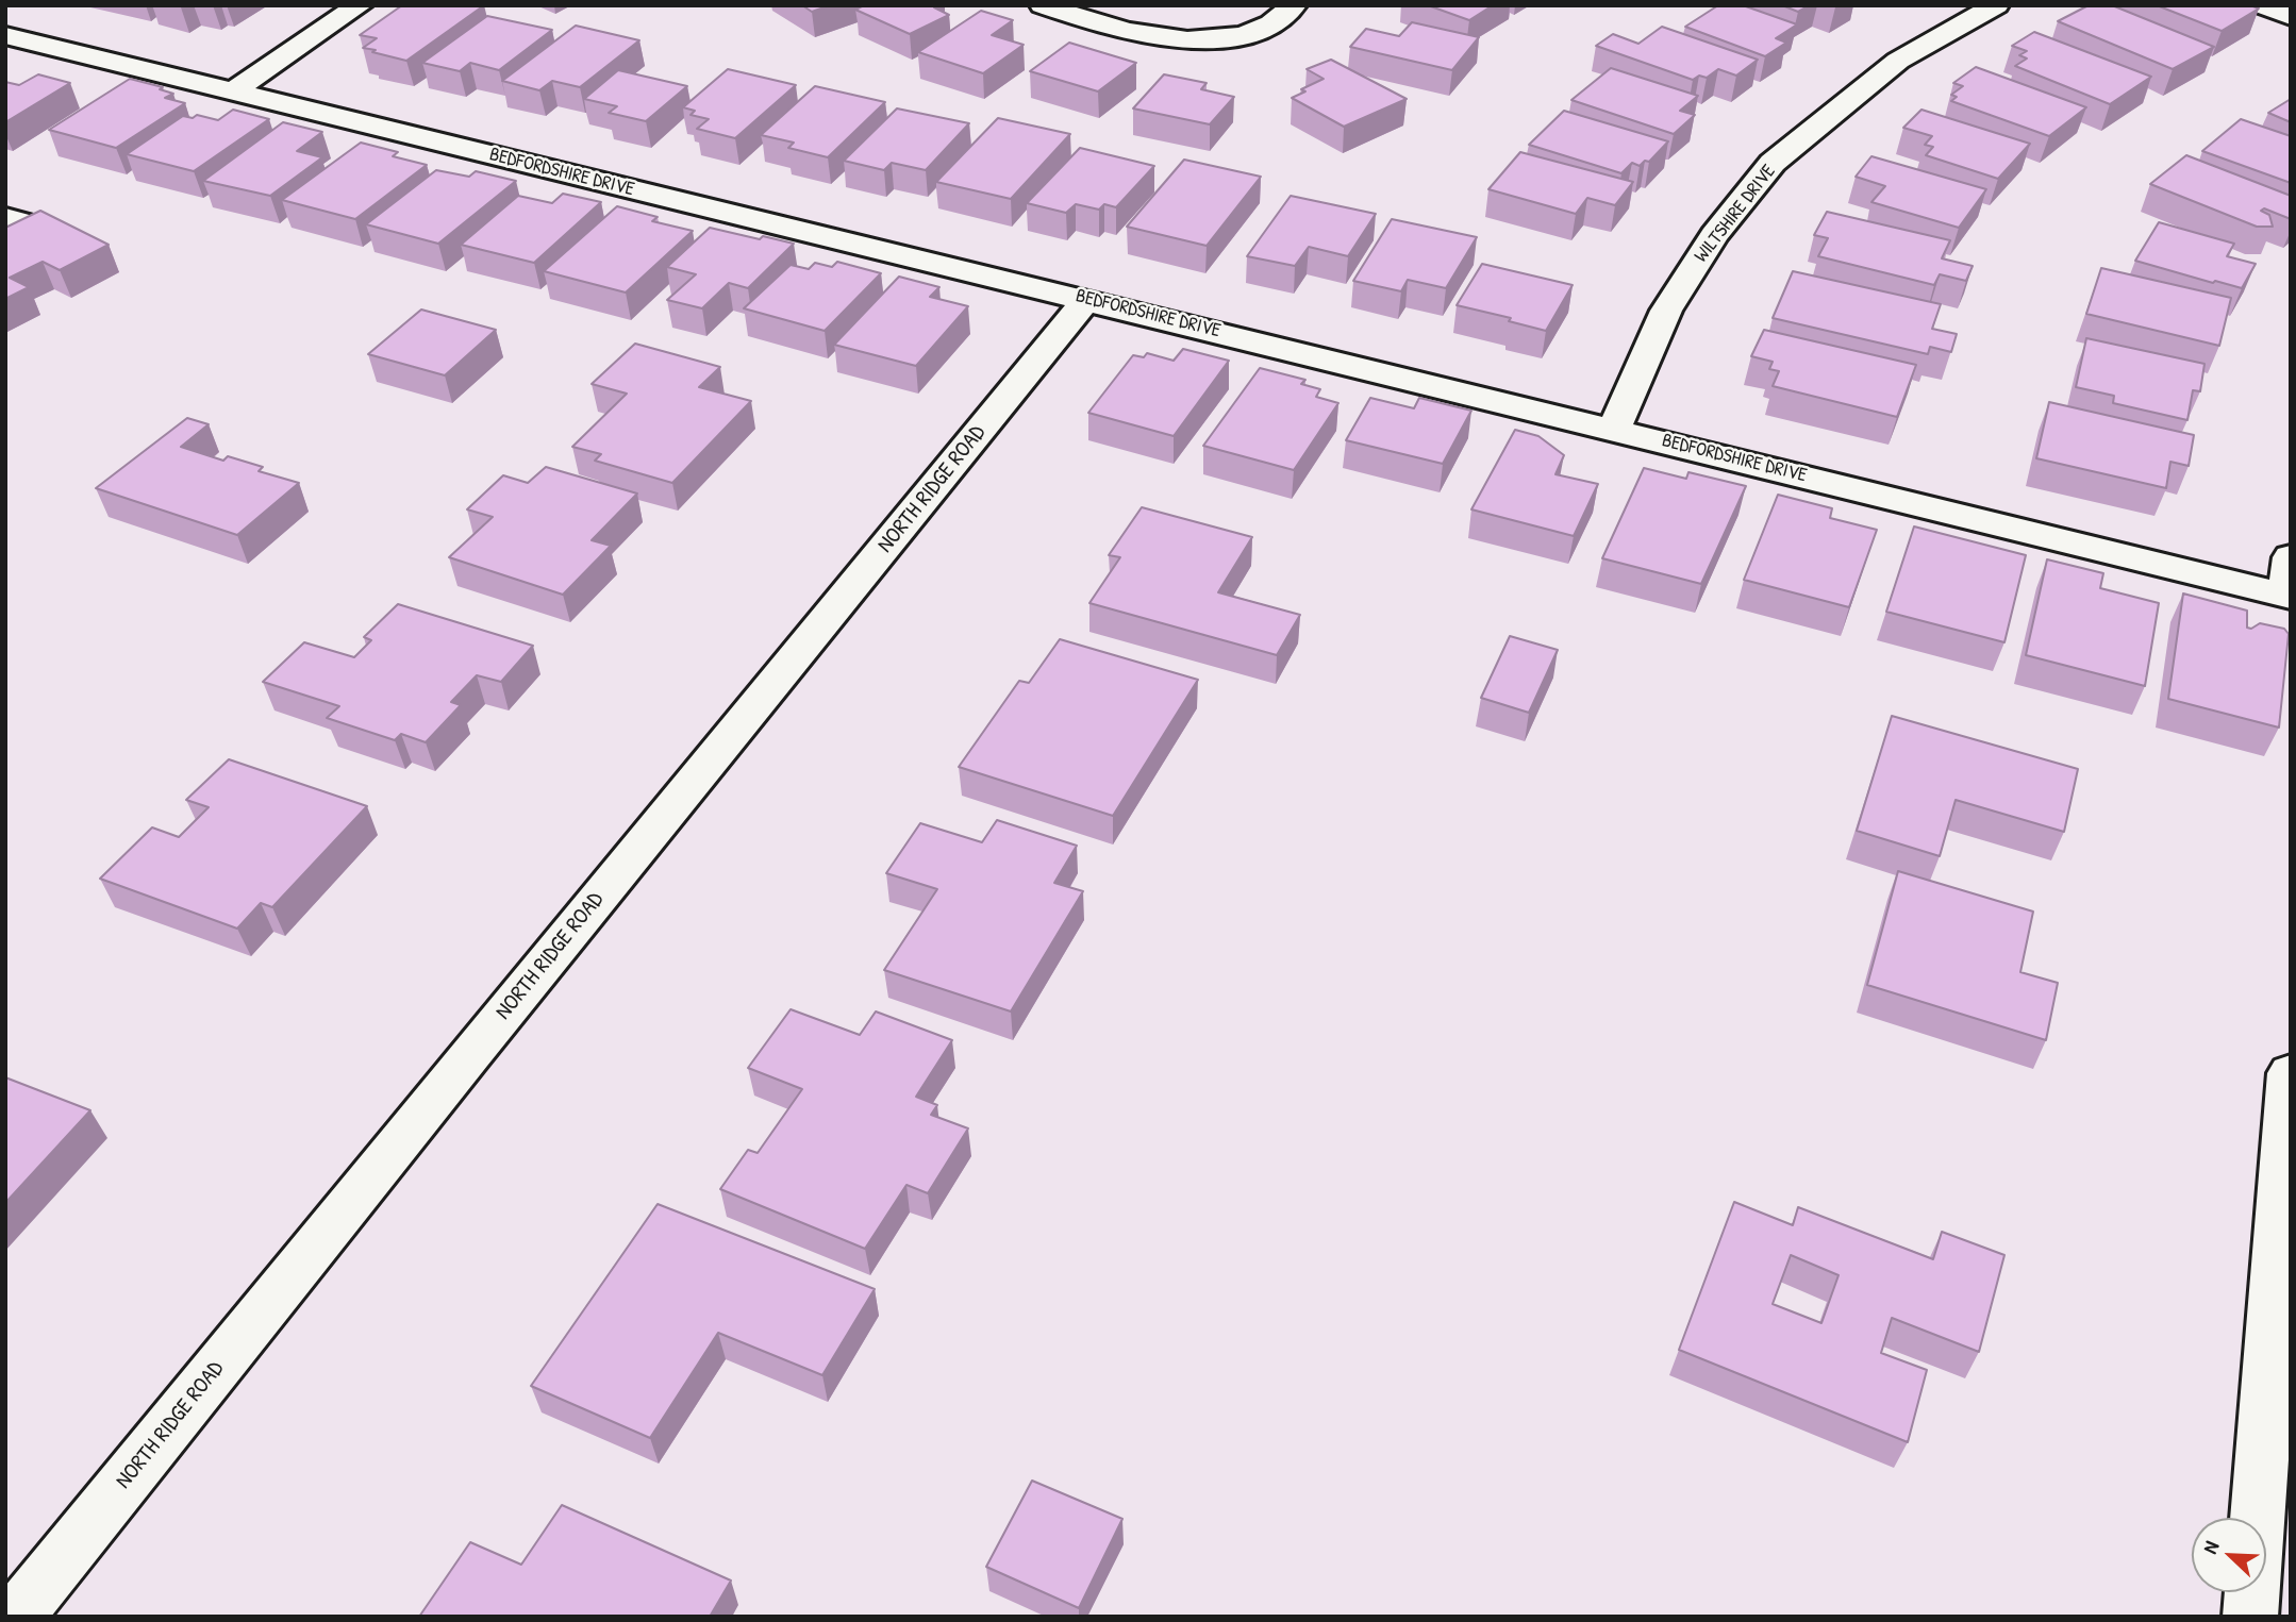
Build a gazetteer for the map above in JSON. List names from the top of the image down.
{
  "streets": {
    "street": ["BEDFORDSHIRE DRIVE", "WILTSHIRE DRIVE", "NORTH RIDGE ROAD"]
  },
  "crossings": [
    ["BEDFORDSHIRE DRIVE", "WILTSHIRE DRIVE"],
    ["BEDFORDSHIRE DRIVE", "NORTH RIDGE ROAD"]
  ],
  "north": "top left"
}
